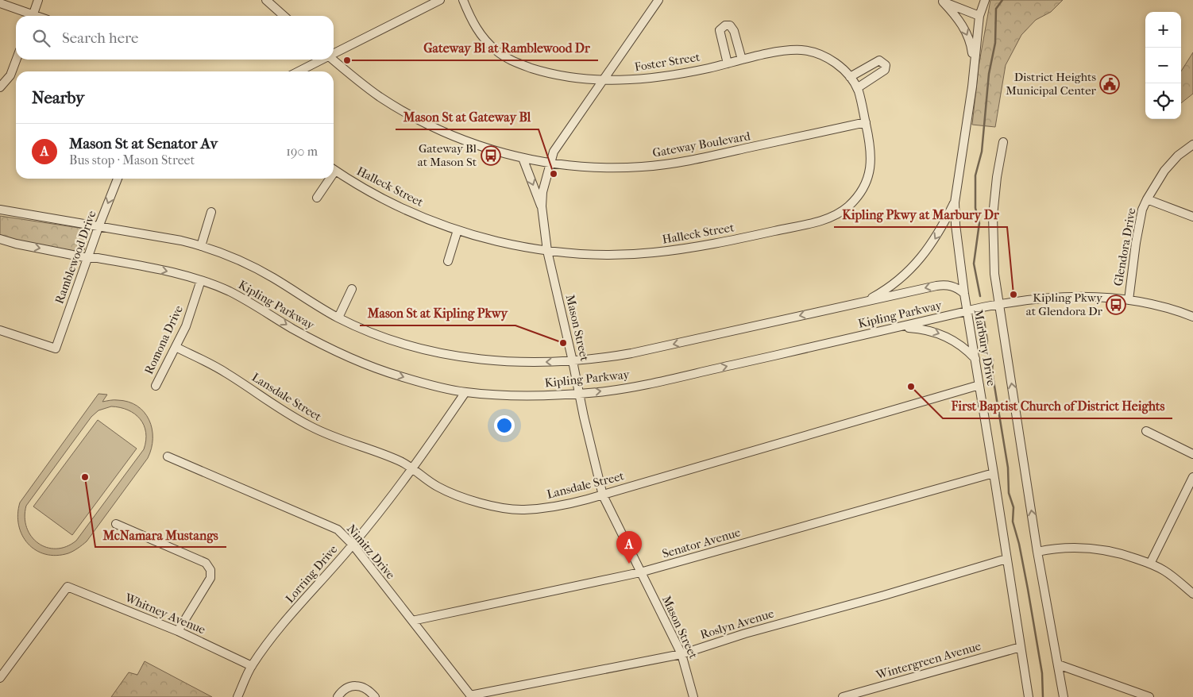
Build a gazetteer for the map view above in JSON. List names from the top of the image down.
{
  "streets": {
    "street": [
      "Foster Street",
      "Gateway Boulevard",
      "Halleck Street",
      "Glendora Drive",
      "Ramblewood Drive",
      "Kipling Parkway",
      "Mason Street",
      "Romona Drive",
      "Marbury Drive",
      "Lansdale Street",
      "Senator Avenue",
      "Nimitz Drive",
      "Lorring Drive",
      "Whitney Avenue",
      "Roslyn Avenue",
      "Wintergreen Avenue"
    ]
  },
  "crossings": [
    ["Foster Street", "Gateway Boulevard"],
    ["Foster Street", "Halleck Street"],
    ["Foster Street", "Mason Street"],
    ["Gateway Boulevard", "Halleck Street"],
    ["Gateway Boulevard", "Mason Street"],
    ["Halleck Street", "Mason Street"],
    ["Glendora Drive", "Kipling Parkway"],
    ["Ramblewood Drive", "Kipling Parkway"],
    ["Kipling Parkway", "Mason Street"],
    ["Kipling Parkway", "Romona Drive"],
    ["Kipling Parkway", "Marbury Drive"],
    ["Kipling Parkway", "Lorring Drive"],
    ["Mason Street", "Lansdale Street"],
    ["Mason Street", "Senator Avenue"],
    ["Mason Street", "Roslyn Avenue"],
    ["Romona Drive", "Lansdale Street"],
    ["Marbury Drive", "Lansdale Street"],
    ["Marbury Drive", "Senator Avenue"],
    ["Marbury Drive", "Roslyn Avenue"],
    ["Marbury Drive", "Wintergreen Avenue"],
    ["Lansdale Street", "Lorring Drive"],
    ["Senator Avenue", "Nimitz Drive"],
    ["Nimitz Drive", "Lorring Drive"],
    ["Nimitz Drive", "Roslyn Avenue"],
    ["Lorring Drive", "Whitney Avenue"]
  ],
  "places": {
    "other": [
      "Gateway Bl at Ramblewood Dr",
      "Mason St at Gateway Bl",
      "Kipling Pkwy at Marbury Dr",
      "Mason St at Kipling Pkwy",
      "First Baptist Church of District Heights",
      "McNamara Mustangs"
    ],
    "public building": ["District Heights Municipal Center"],
    "bus stop": ["Gateway Bl at Mason St", "Kipling Pkwy at Glendora Dr"]
  },
  "page": {
    "map_buttons": ["+", "−"],
    "search": "Search here",
    "heading": "Nearby",
    "list": [
      {
        "mark": "A",
        "name": "Mason St at Senator Av",
        "note": "Bus stop · Mason Street",
        "value": "190 m"
      }
    ],
    "pins": "A"
  }
}
